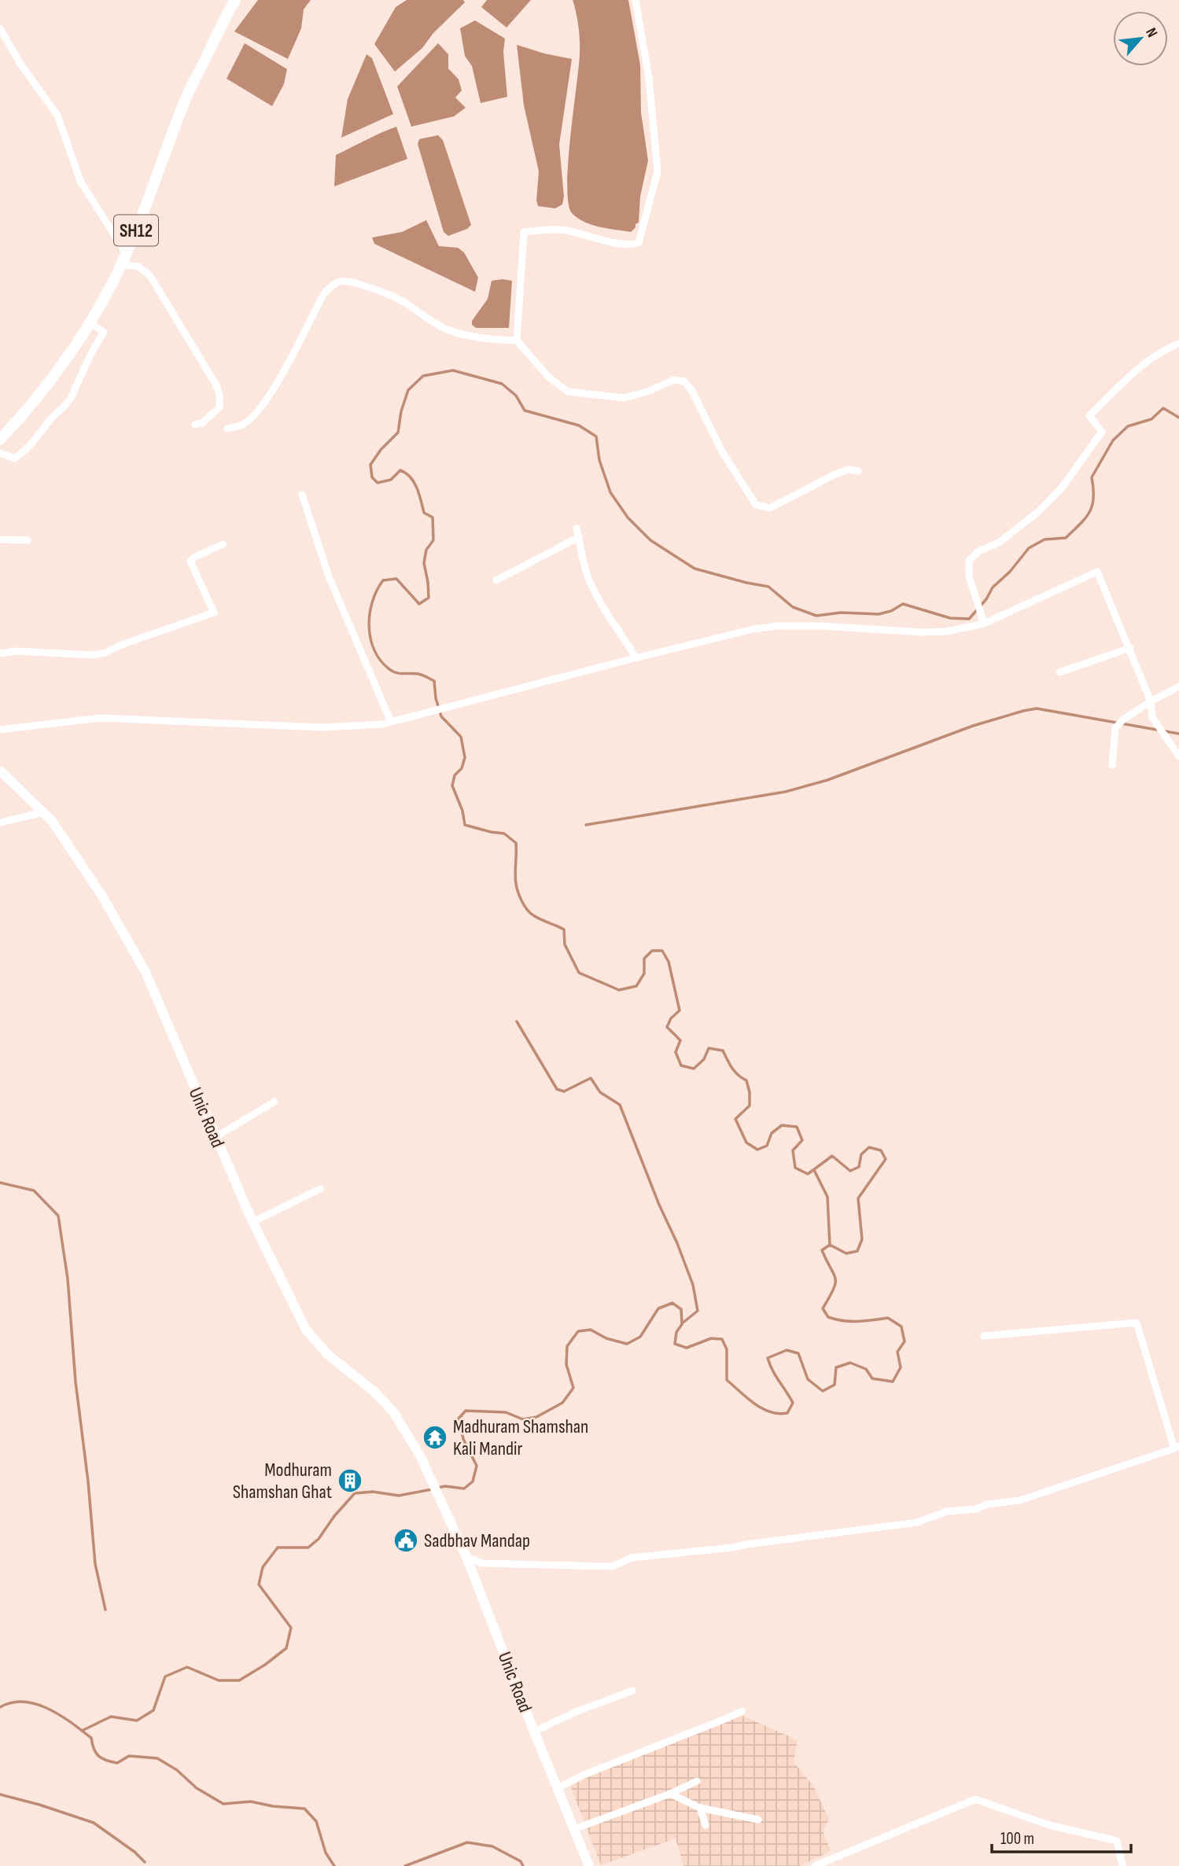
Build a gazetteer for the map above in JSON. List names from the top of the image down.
{
  "streets": {
    "main road": ["SH12", "Unic Road"]
  },
  "places": {
    "temple": ["Madhuram Shamshan Kali Mandir"],
    "building": ["Modhuram Shamshan Ghat"],
    "public building": ["Sadbhav Mandap"]
  },
  "scale_bar": "100 m",
  "north": "top right"
}
